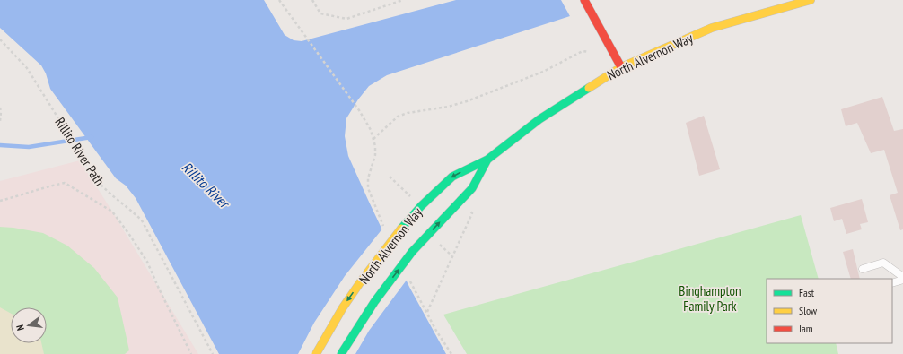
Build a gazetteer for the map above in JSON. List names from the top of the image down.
{
  "streets": {
    "main road": ["North Alvernon Way"],
    "path": ["Rillito River Path"]
  },
  "water": ["Rillito River"],
  "parks": ["Binghampton Family Park"],
  "legend": ["Fast", "Slow", "Jam"],
  "north": "left"
}
